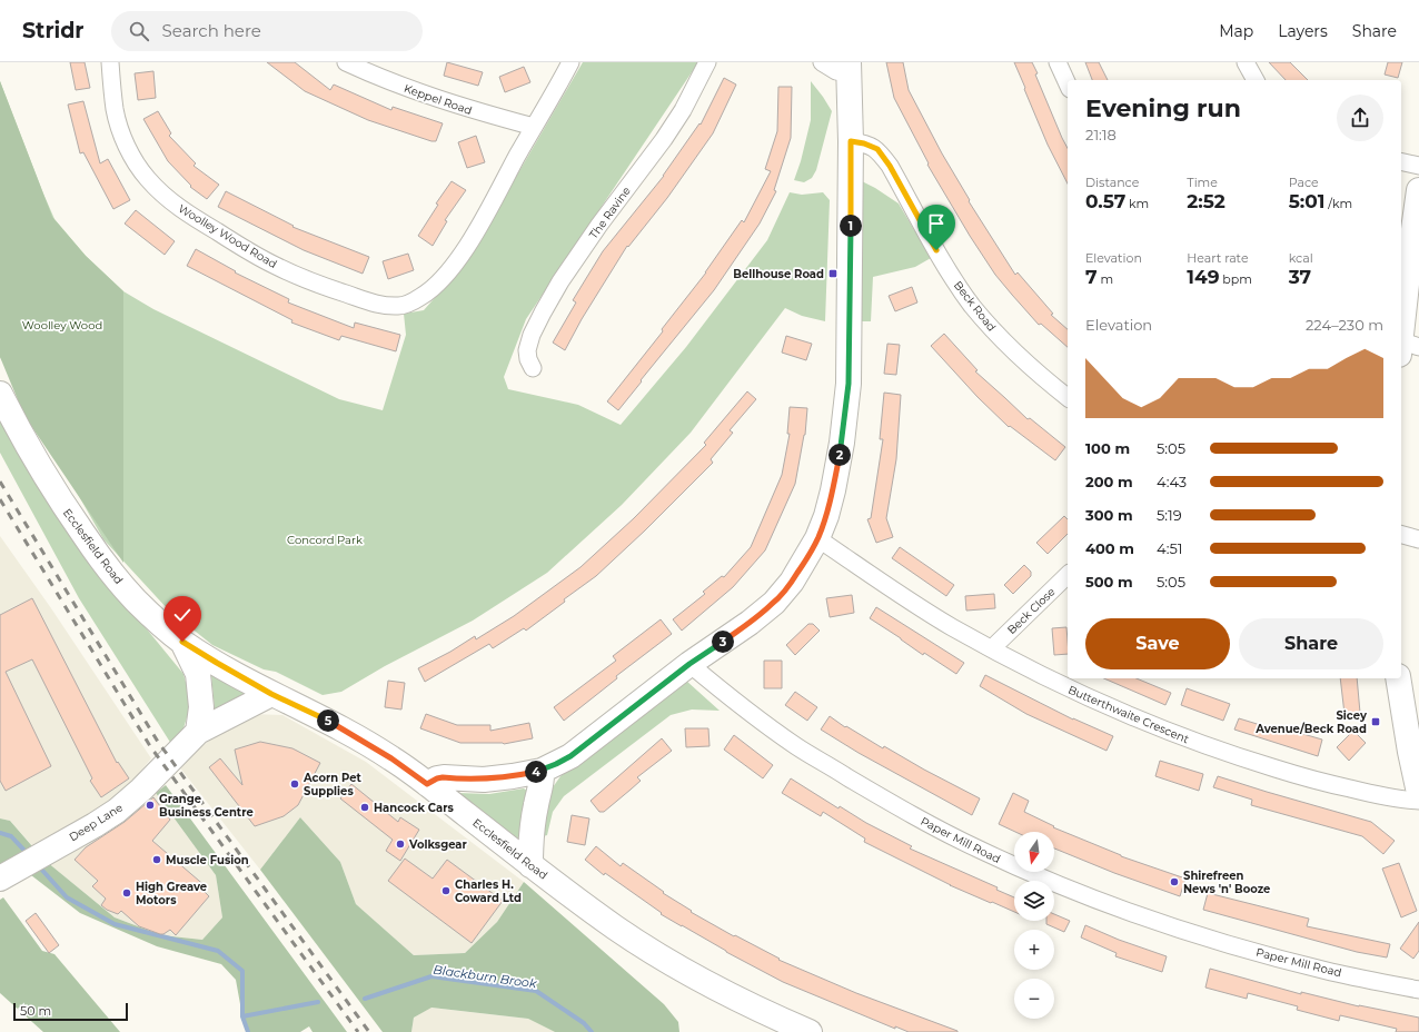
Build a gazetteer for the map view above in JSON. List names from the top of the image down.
{
  "streets": {
    "main road": ["Ecclesfield Road", "Deep Lane"],
    "street": [
      "Keppel Road",
      "The Ravine",
      "Woolley Wood Road",
      "Beck Road",
      "Beck Close",
      "Butterthwaite Crescent",
      "Paper Mill Road"
    ]
  },
  "crossings": [
    ["Keppel Road", "Woolley Wood Road"],
    ["Ecclesfield Road", "Deep Lane"],
    ["Beck Close", "Butterthwaite Crescent"]
  ],
  "water": ["Blackburn Brook"],
  "parks": ["Woolley Wood", "Concord Park"],
  "places": {
    "transit": ["Bellhouse Road", "Sicey Avenue/Beck Road"],
    "other": [
      "Acorn Pet Supplies",
      "Grange Business Centre",
      "Hancock Cars",
      "Volksgear",
      "Muscle Fusion",
      "Shirefreen News 'n' Booze",
      "Charles H. Coward Ltd",
      "High Greave Motors"
    ]
  },
  "scale_bar": "50 m",
  "north": "bottom",
  "page": {
    "header": "Stridr",
    "search": "Search here",
    "nav": ["Map", "Layers", "Share"],
    "heading": ["Evening run", "21:18"],
    "stats": [
      ["Distance", "0.57 km"],
      ["Time", "2:52"],
      ["Pace", "5:01 /km"],
      ["Elevation", "7 m"],
      ["Heart rate", "149 bpm"],
      ["kcal", "37"]
    ],
    "pins": [
      "1",
      "2",
      "3",
      "5",
      "4"
    ],
    "chart": ["Elevation", "224–230 m"],
    "list": [
      {
        "name": "100 m",
        "note": "5:05"
      },
      {
        "name": "200 m",
        "note": "4:43"
      },
      {
        "name": "300 m",
        "note": "5:19"
      },
      {
        "name": "400 m",
        "note": "4:51"
      },
      {
        "name": "500 m",
        "note": "5:05"
      }
    ],
    "buttons": ["Save", "Share"],
    "map_buttons": ["+", "−"],
    "scale": "50 m"
  }
}
